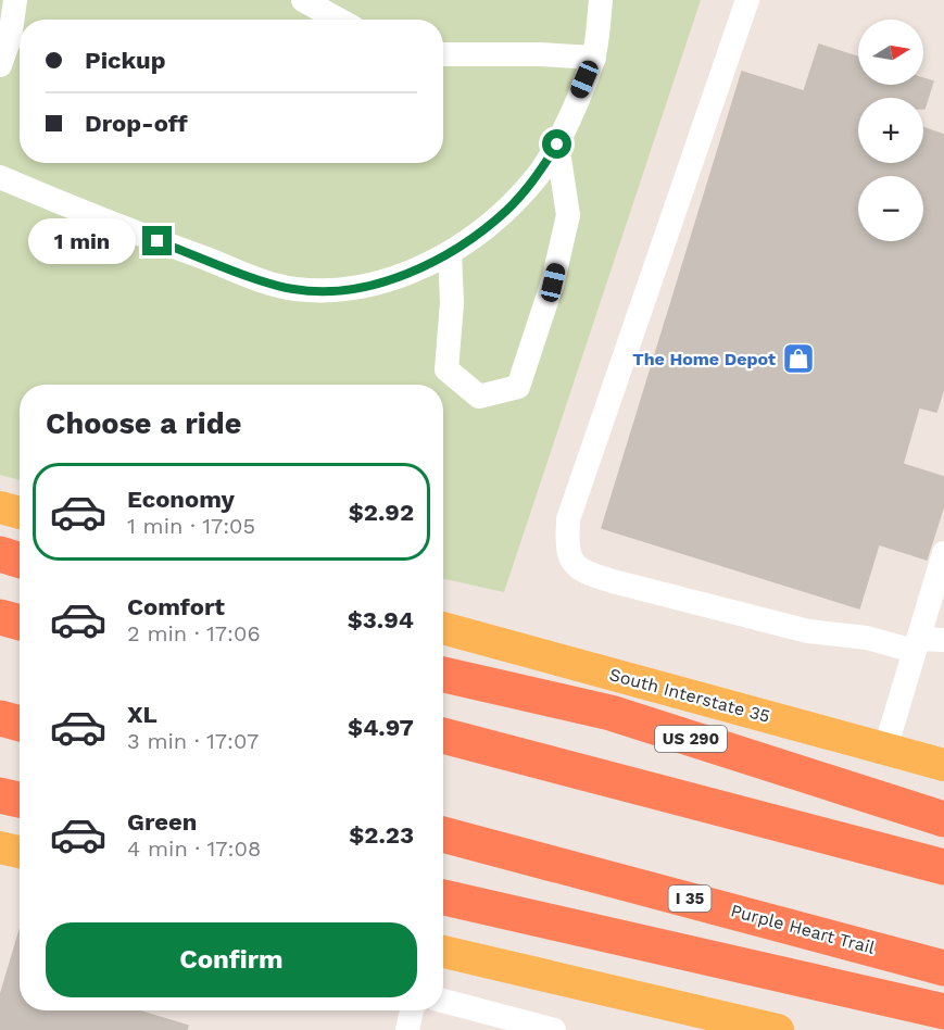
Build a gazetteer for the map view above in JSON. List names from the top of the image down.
{
  "streets": {
    "highway": ["US 290", "I 35", "Purple Heart Trail"],
    "main road": ["South Interstate 35"]
  },
  "places": {
    "shop": ["The Home Depot"]
  },
  "north": "right",
  "page": {
    "map_buttons": ["+", "−"],
    "banner": ["Pickup", "Drop-off"],
    "bubble": "1 min",
    "heading": "Choose a ride",
    "list": [
      {
        "name": "Economy",
        "note": "1 min · 17:05",
        "value": "$2.92"
      },
      {
        "name": "Comfort",
        "note": "2 min · 17:06",
        "value": "$3.94"
      },
      {
        "name": "XL",
        "note": "3 min · 17:07",
        "value": "$4.97"
      },
      {
        "name": "Green",
        "note": "4 min · 17:08",
        "value": "$2.23"
      }
    ],
    "buttons": "Confirm"
  }
}
